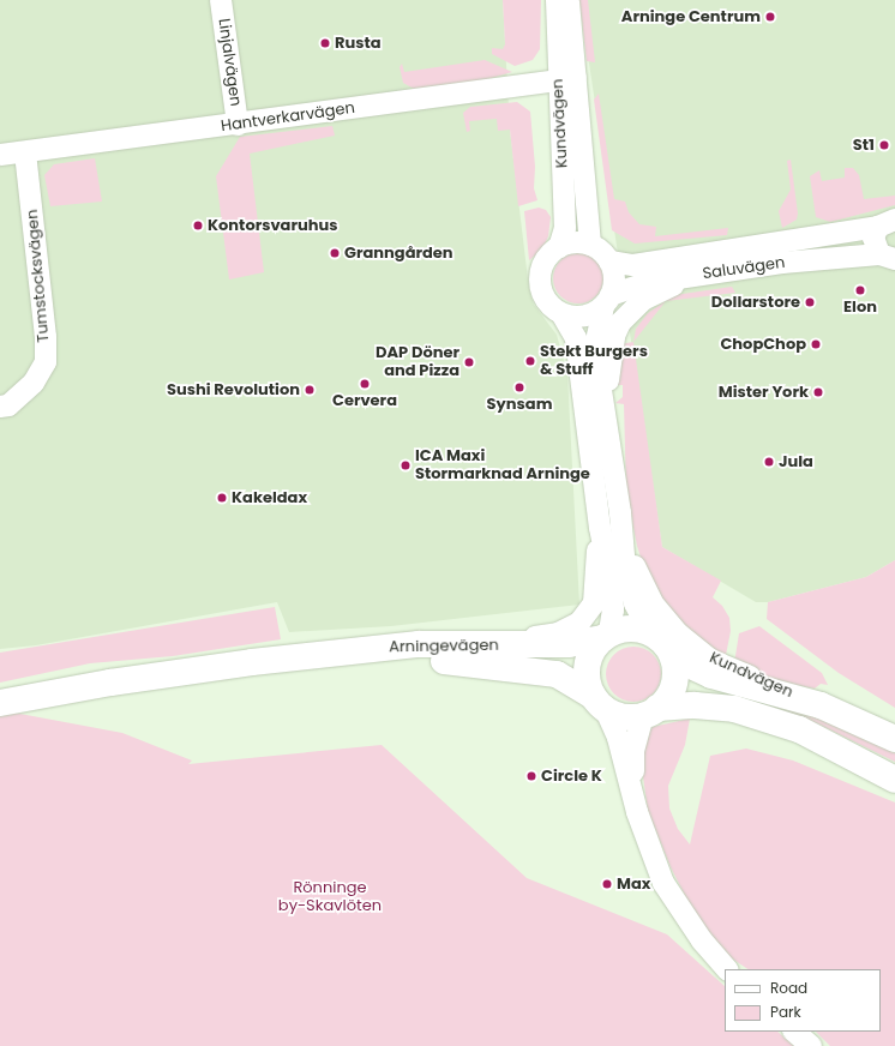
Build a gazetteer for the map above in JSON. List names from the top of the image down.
{
  "streets": {
    "main road": ["Arningevägen"],
    "street": [
      "Linjalvägen",
      "Hantverkarvägen",
      "Kundvägen",
      "Saluvägen",
      "Tumstocksvägen"
    ]
  },
  "crossings": [
    ["Linjalvägen", "Hantverkarvägen"],
    ["Hantverkarvägen", "Kundvägen"],
    ["Hantverkarvägen", "Tumstocksvägen"],
    ["Kundvägen", "Saluvägen"],
    ["Kundvägen", "Arningevägen"]
  ],
  "parks": ["Rönninge by-Skavlöten"],
  "places": [
    "Arninge Centrum",
    "Rusta",
    "St1",
    "Kontorsvaruhus",
    "Granngården",
    "Elon",
    "Dollarstore",
    "ChopChop",
    "Stekt Burgers & Stuff",
    "DAP Döner and Pizza",
    "Cervera",
    "Synsam",
    "Sushi Revolution",
    "Mister York",
    "Jula",
    "ICA Maxi Stormarknad Arninge",
    "Kakeldax",
    "Circle K",
    "Max"
  ],
  "legend": ["Road", "Park"]
}
